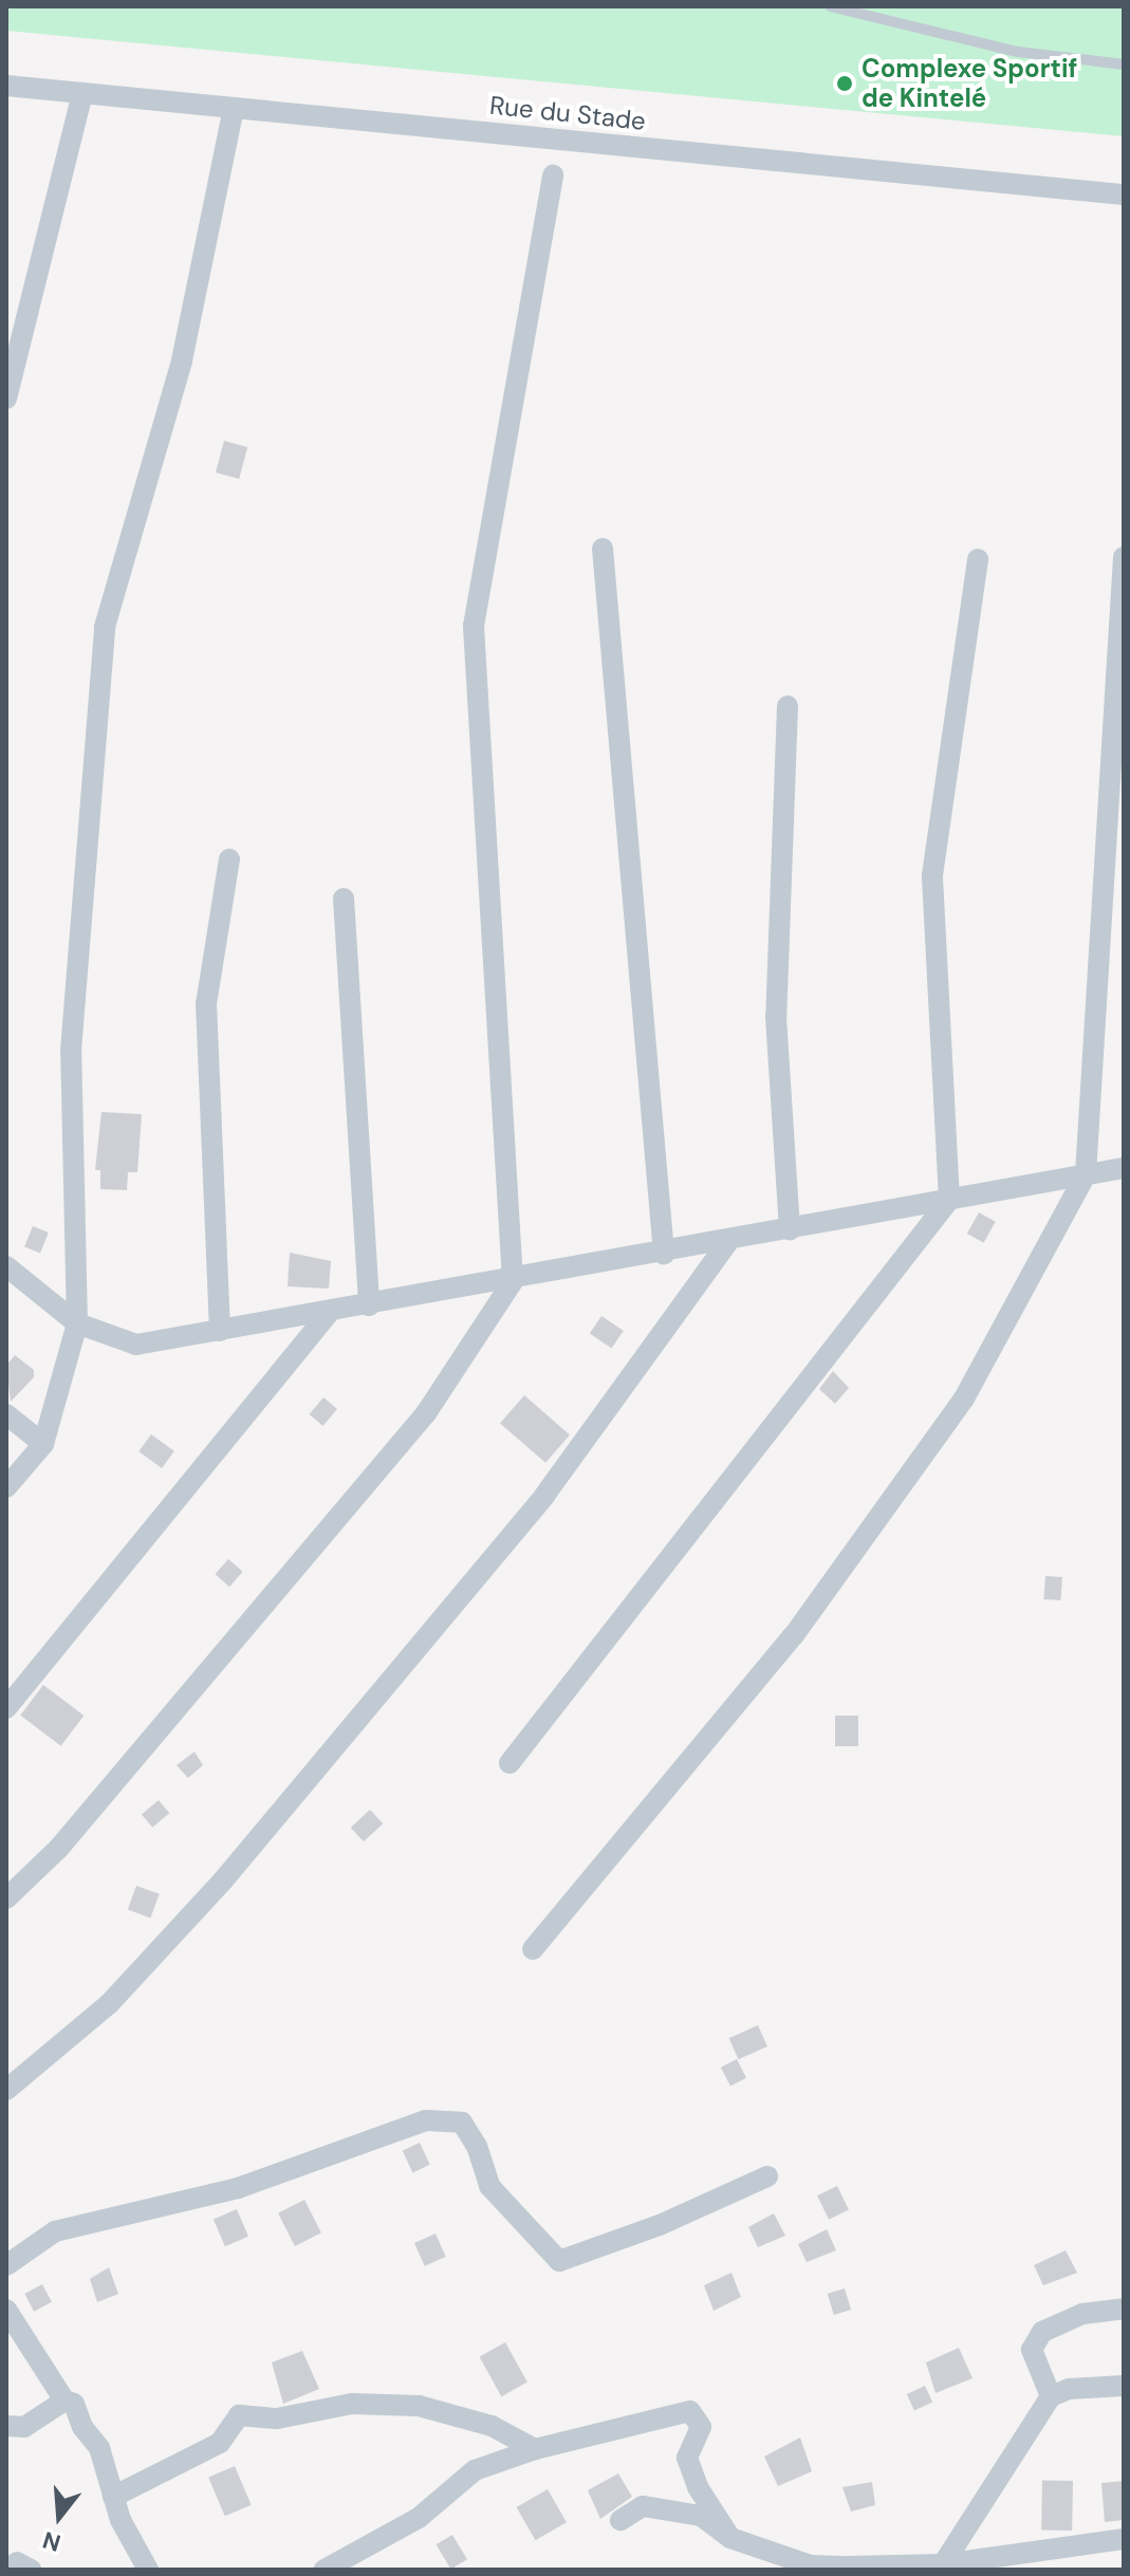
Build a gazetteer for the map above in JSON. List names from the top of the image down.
{
  "streets": {
    "street": ["Rue du Stade"]
  },
  "places": ["Complexe Sportif de Kintelé"],
  "north": "bottom"
}
